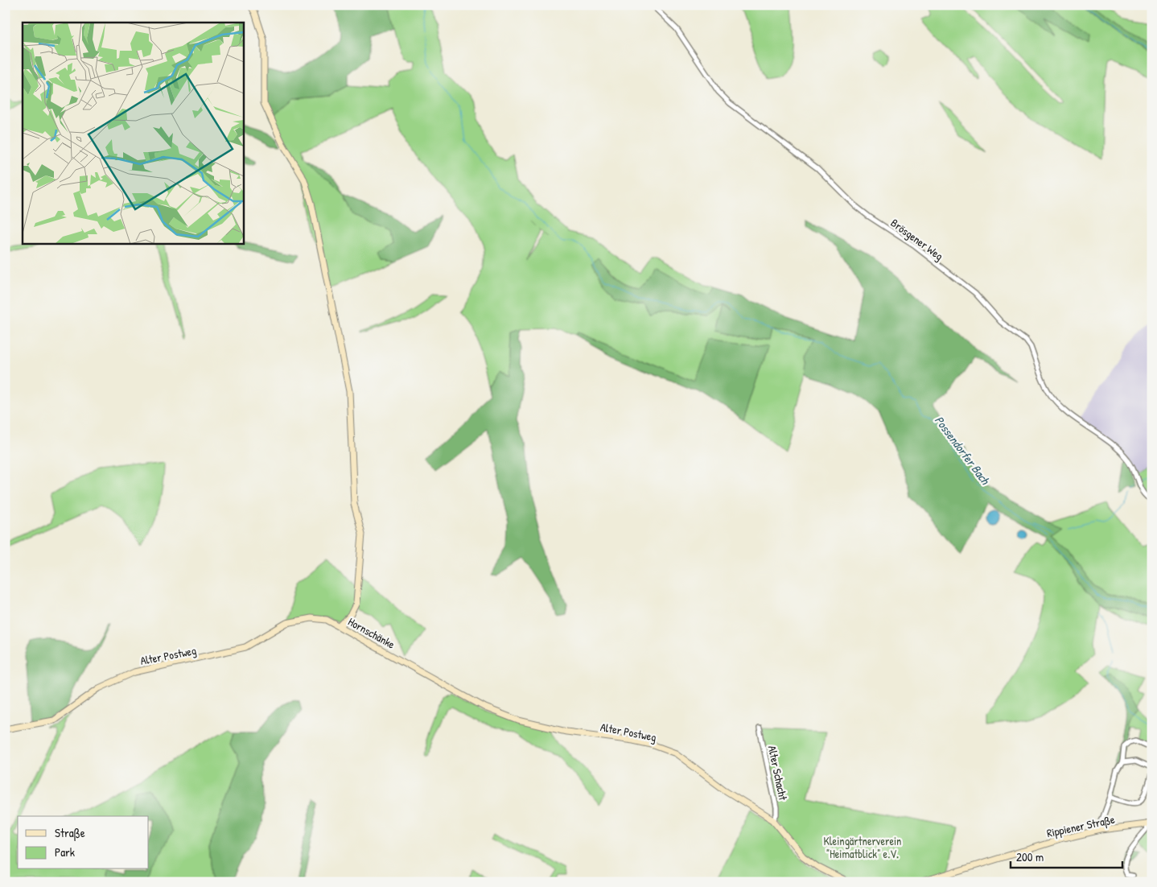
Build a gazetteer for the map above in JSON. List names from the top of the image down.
{
  "streets": {
    "street": [
      "Brösgener Weg",
      "Hornschänke",
      "Alter Postweg",
      "Alter Schacht",
      "Rippiener Straße"
    ]
  },
  "crossings": [
    ["Hornschänke", "Alter Postweg"],
    ["Alter Postweg", "Alter Schacht"]
  ],
  "water": ["Possendorfer Bach"],
  "parks": ["Kleingärtnerverein \"Heimatblick\" e.V."],
  "legend": ["Straße", "Park"],
  "scale_bar": "200 m"
}
